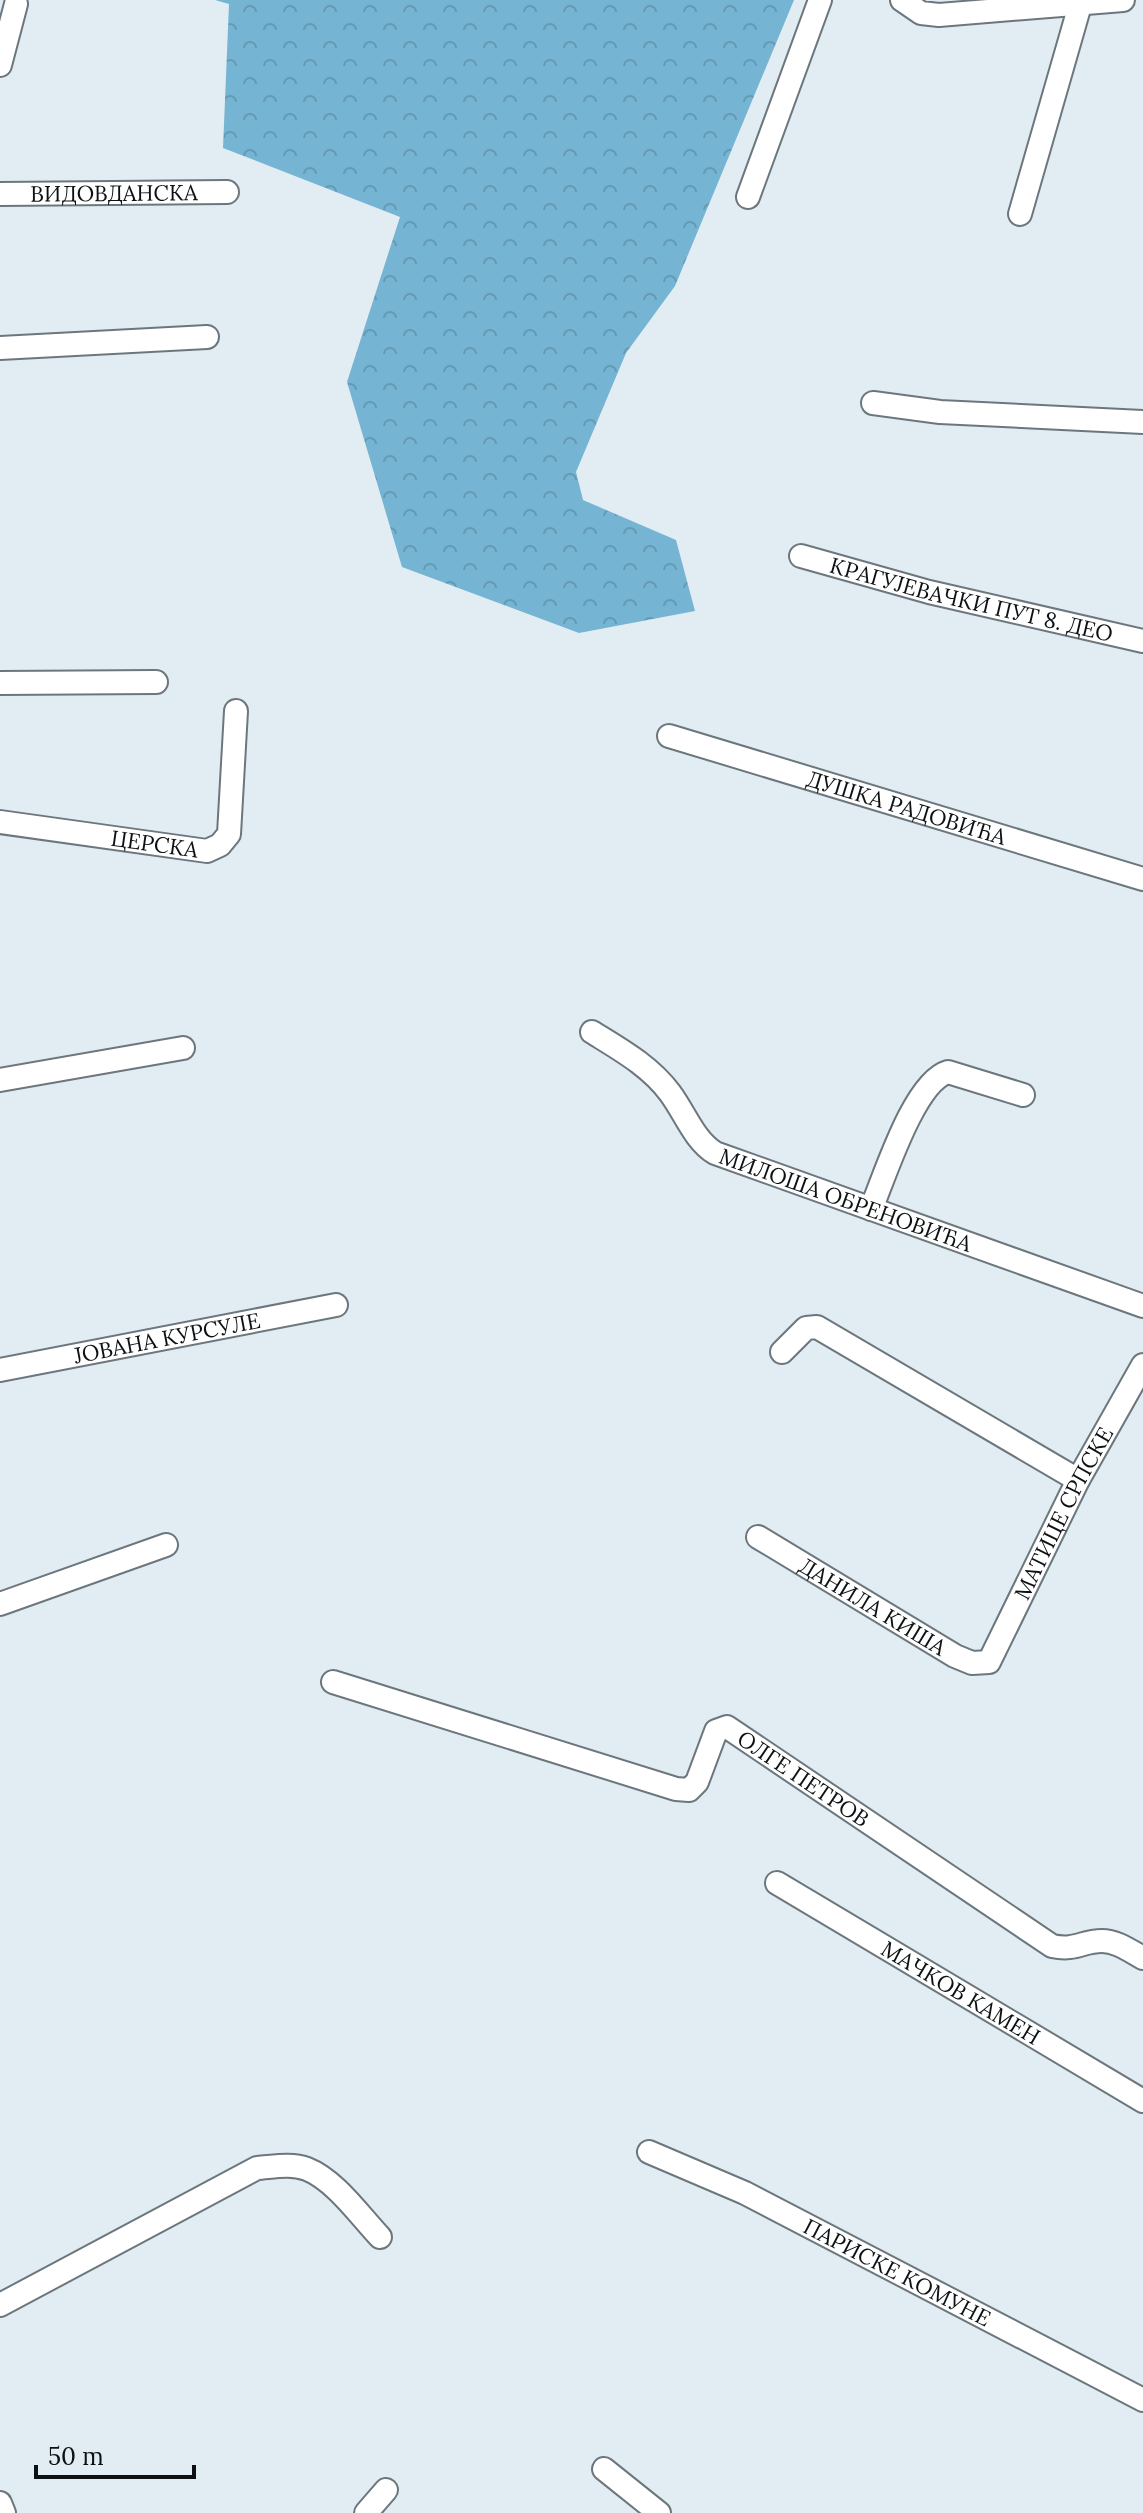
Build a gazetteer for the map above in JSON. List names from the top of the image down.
{
  "streets": {
    "street": [
      "ВИДОВДАНСКА",
      "КРАГУЈЕВАЧКИ ПУТ 8. ДЕО",
      "ДУШКА РАДОВИЋА",
      "ЦЕРСКА",
      "МИЛОША ОБРЕНОВИЋА",
      "ЈОВАНА КУРСУЛЕ",
      "МАТИЦЕ СРПСКЕ",
      "ДАНИЛА КИША",
      "ОЛГЕ ПЕТРОВ",
      "МАЧКОВ КАМЕН",
      "ПАРИСКЕ КОМУНЕ"
    ]
  },
  "crossings": [
    ["МАТИЦЕ СРПСКЕ", "ДАНИЛА КИША"]
  ],
  "scale_bar": "50 m"
}
